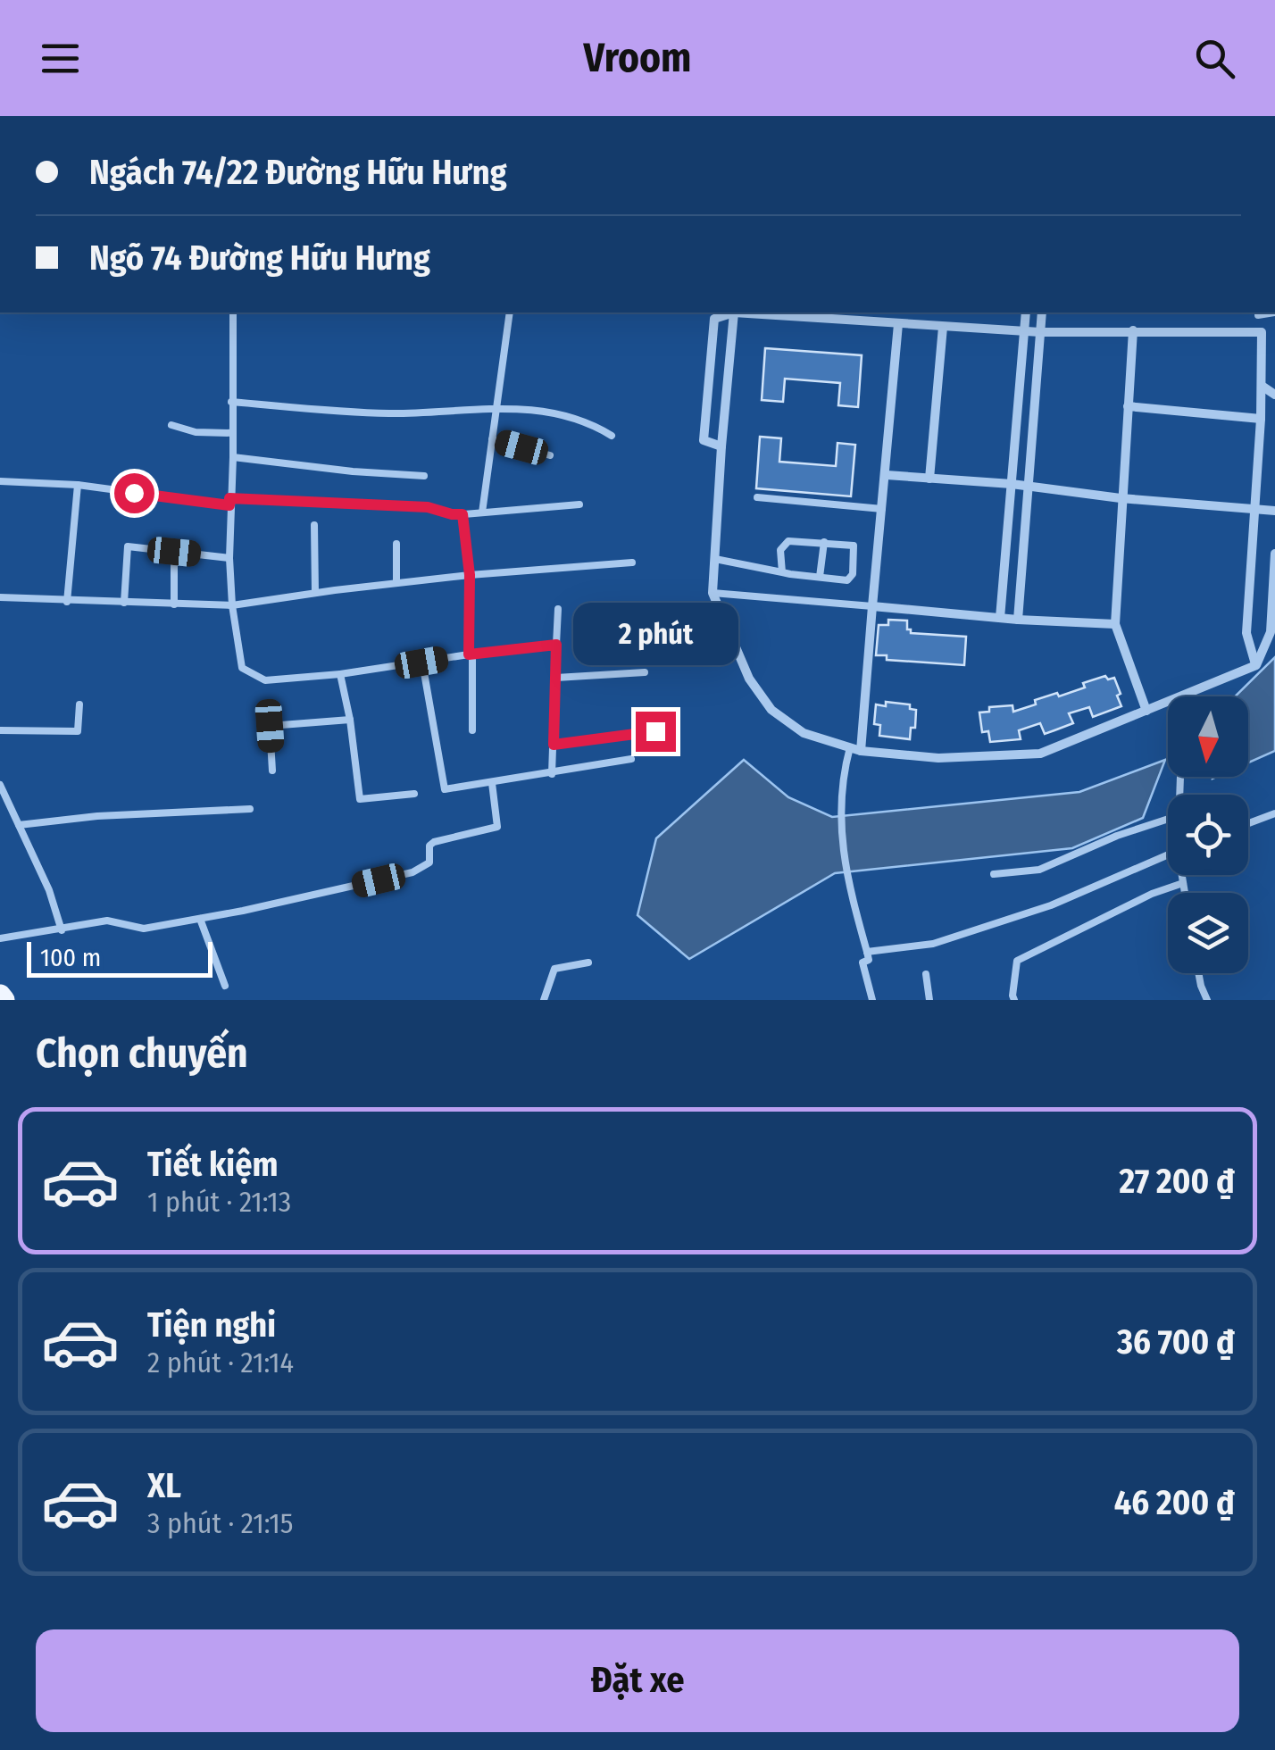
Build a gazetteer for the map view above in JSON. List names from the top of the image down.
{
  "scale_bar": "100 m",
  "north": "bottom",
  "page": {
    "header": "Vroom",
    "banner": ["Ngách 74/22 Đường Hữu Hưng", "Ngõ 74 Đường Hữu Hưng"],
    "bubble": "2 phút",
    "scale": "100 m",
    "heading": "Chọn chuyến",
    "list": [
      {
        "name": "Tiết kiệm",
        "note": "1 phút · 21:13",
        "value": "27 200 ₫"
      },
      {
        "name": "Tiện nghi",
        "note": "2 phút · 21:14",
        "value": "36 700 ₫"
      },
      {
        "name": "XL",
        "note": "3 phút · 21:15",
        "value": "46 200 ₫"
      }
    ],
    "buttons": "Đặt xe"
  }
}
